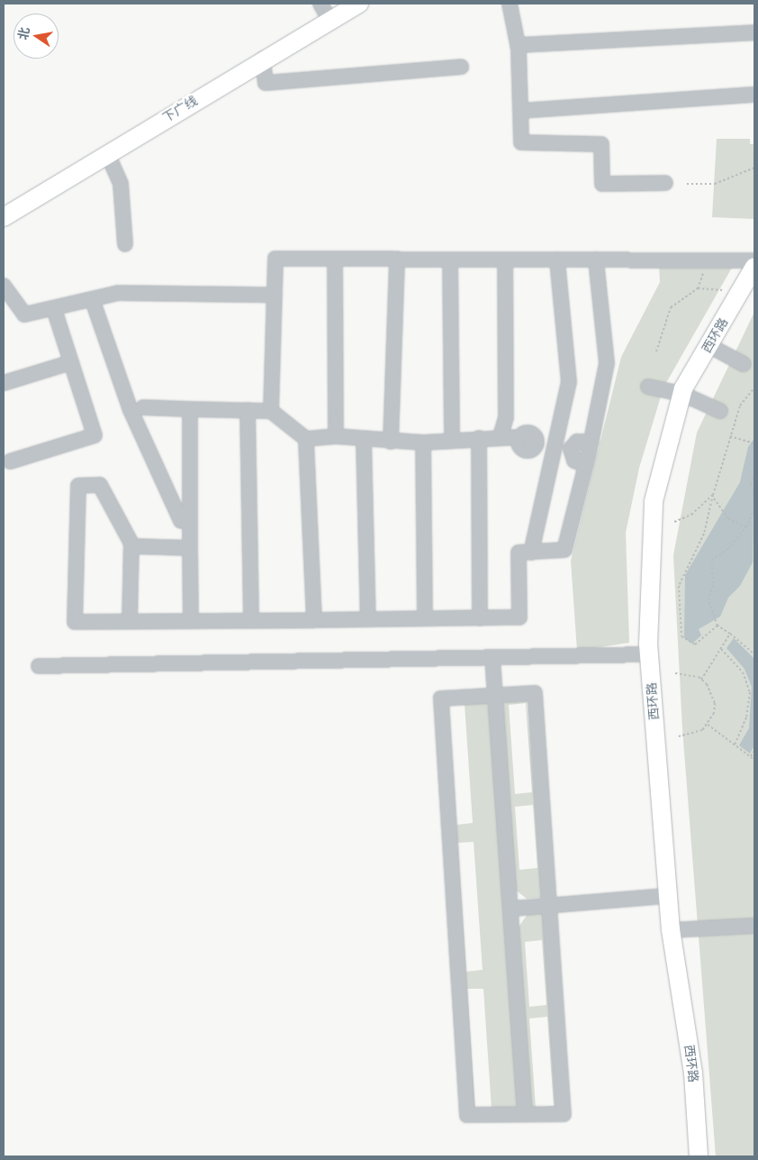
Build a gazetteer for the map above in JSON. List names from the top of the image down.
{
  "streets": {
    "main road": ["下广线", "西环路"]
  },
  "north": "left"
}
